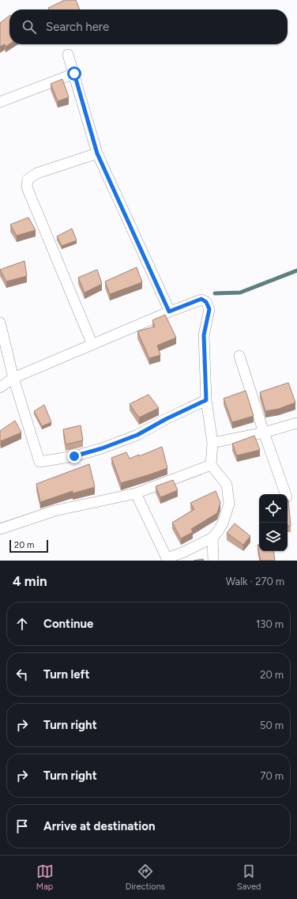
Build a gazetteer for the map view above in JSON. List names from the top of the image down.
{
  "scale_bar": "20 m",
  "page": {
    "search": "Search here",
    "scale": "20 m",
    "heading": ["4 min", "Walk · 270 m"],
    "list": [
      ["Continue", "130 m"],
      ["Turn left", "20 m"],
      ["Turn right", "50 m"],
      ["Turn right", "70 m"],
      "Arrive at destination"
    ],
    "nav": ["Map", "Directions", "Saved"]
  }
}
